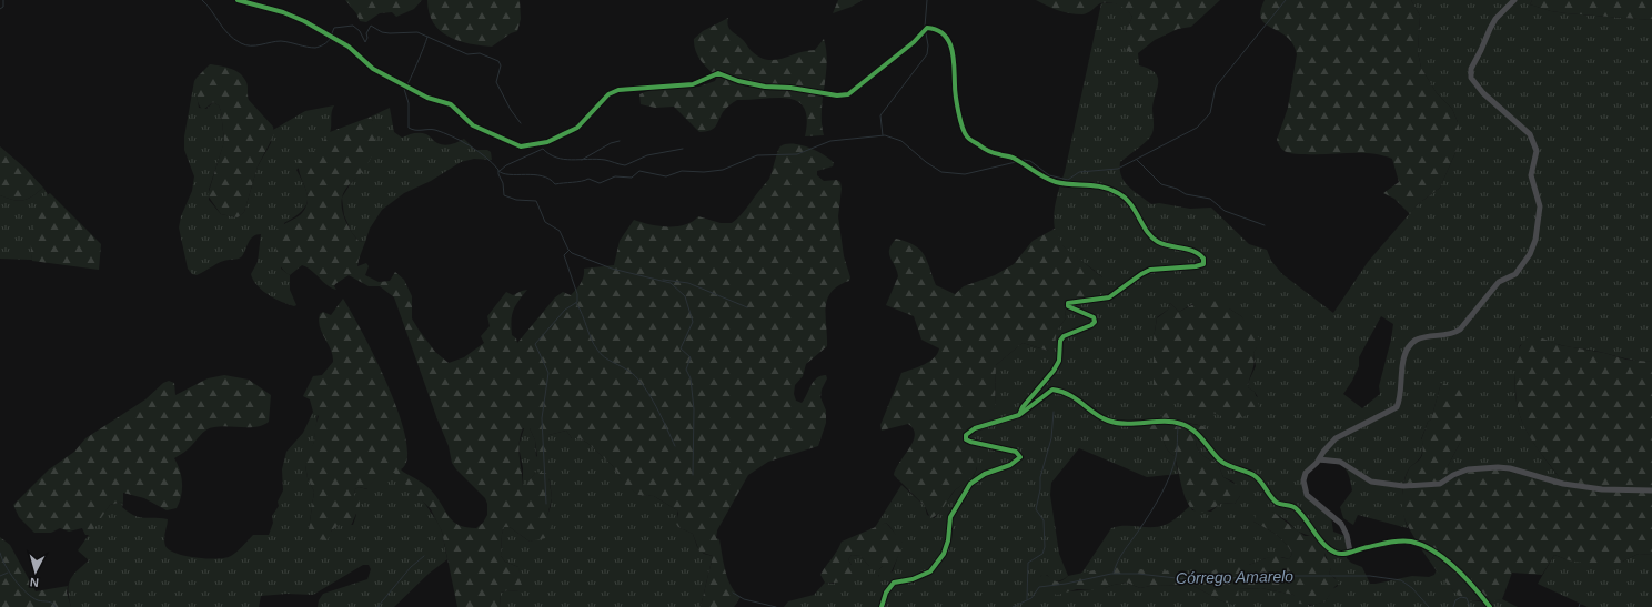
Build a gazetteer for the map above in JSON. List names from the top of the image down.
{
  "water": ["Córrego Amarelo"],
  "north": "bottom"
}
